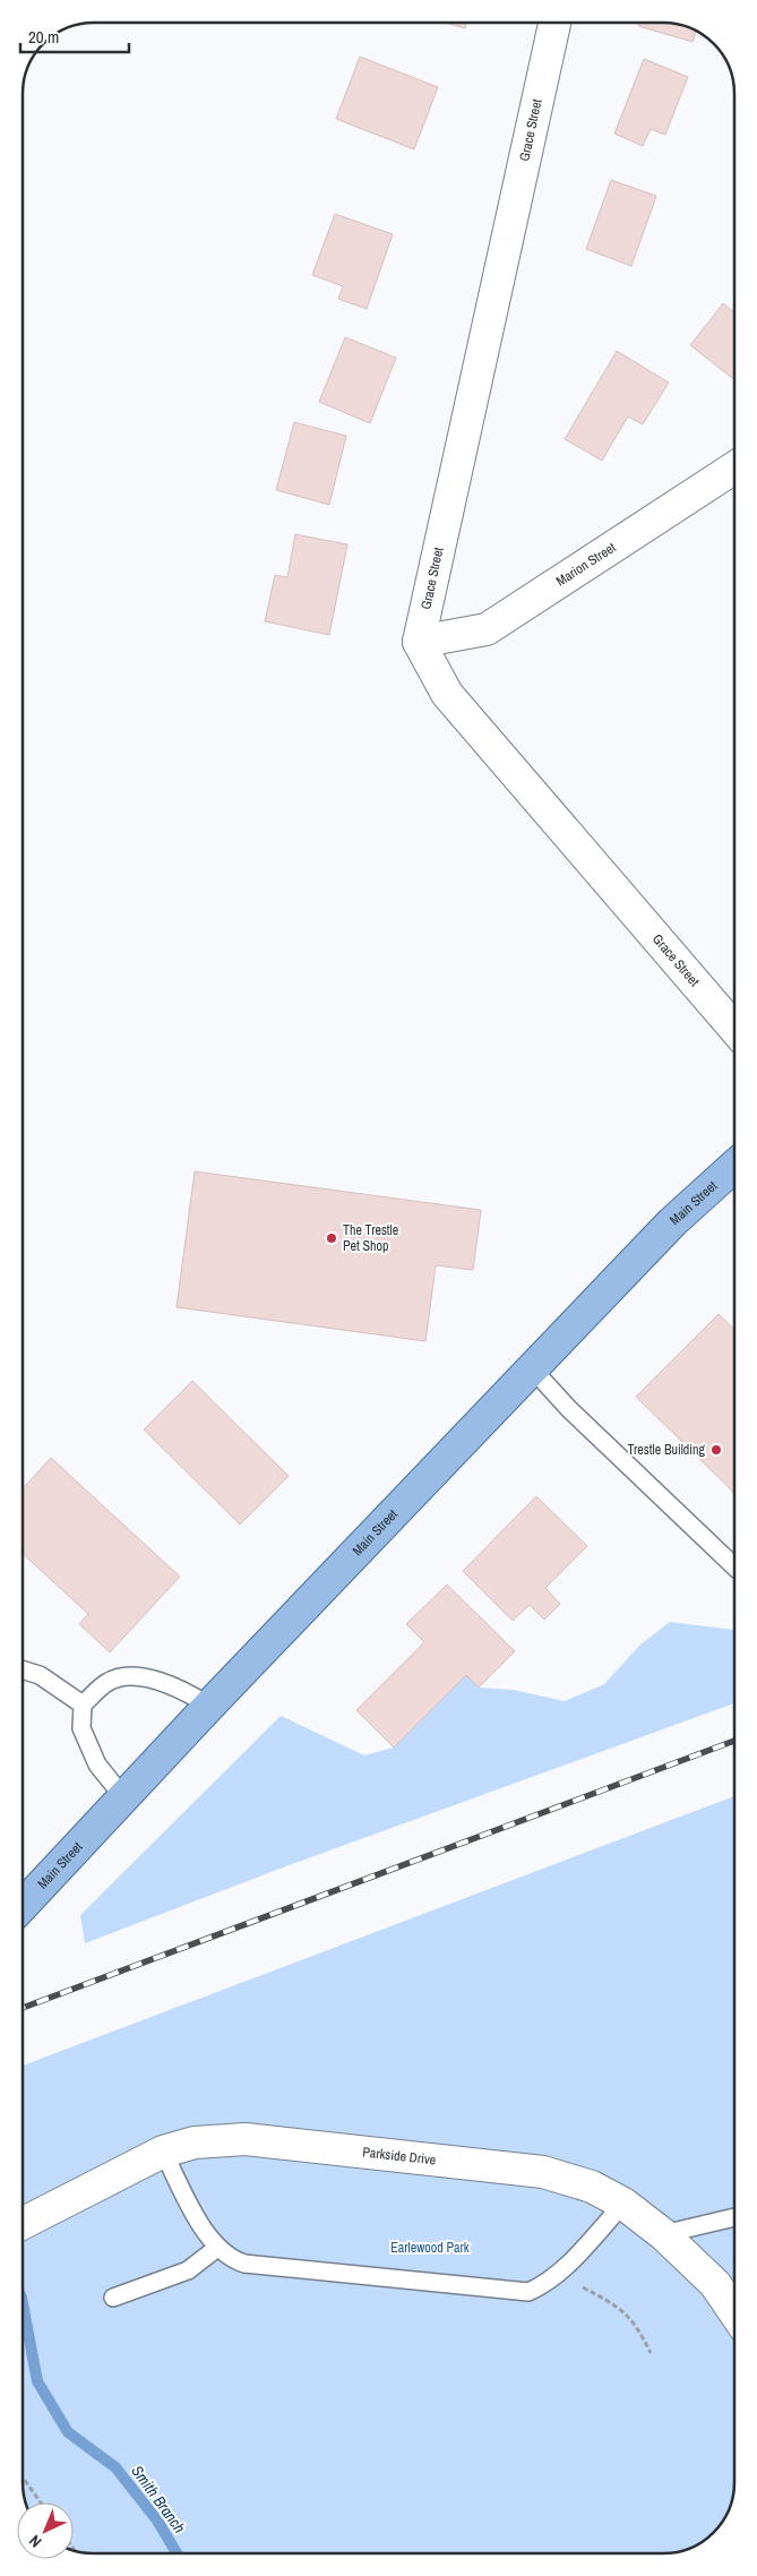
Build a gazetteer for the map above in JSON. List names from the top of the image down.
{
  "streets": {
    "main road": ["Main Street"],
    "street": ["Grace Street", "Marion Street", "Parkside Drive"]
  },
  "crossings": [
    ["Grace Street", "Marion Street"]
  ],
  "water": ["Smith Branch"],
  "parks": ["Earlewood Park"],
  "places": ["The Trestle Pet Shop", "Trestle Building"],
  "scale_bar": "20 m",
  "north": "bottom left"
}
